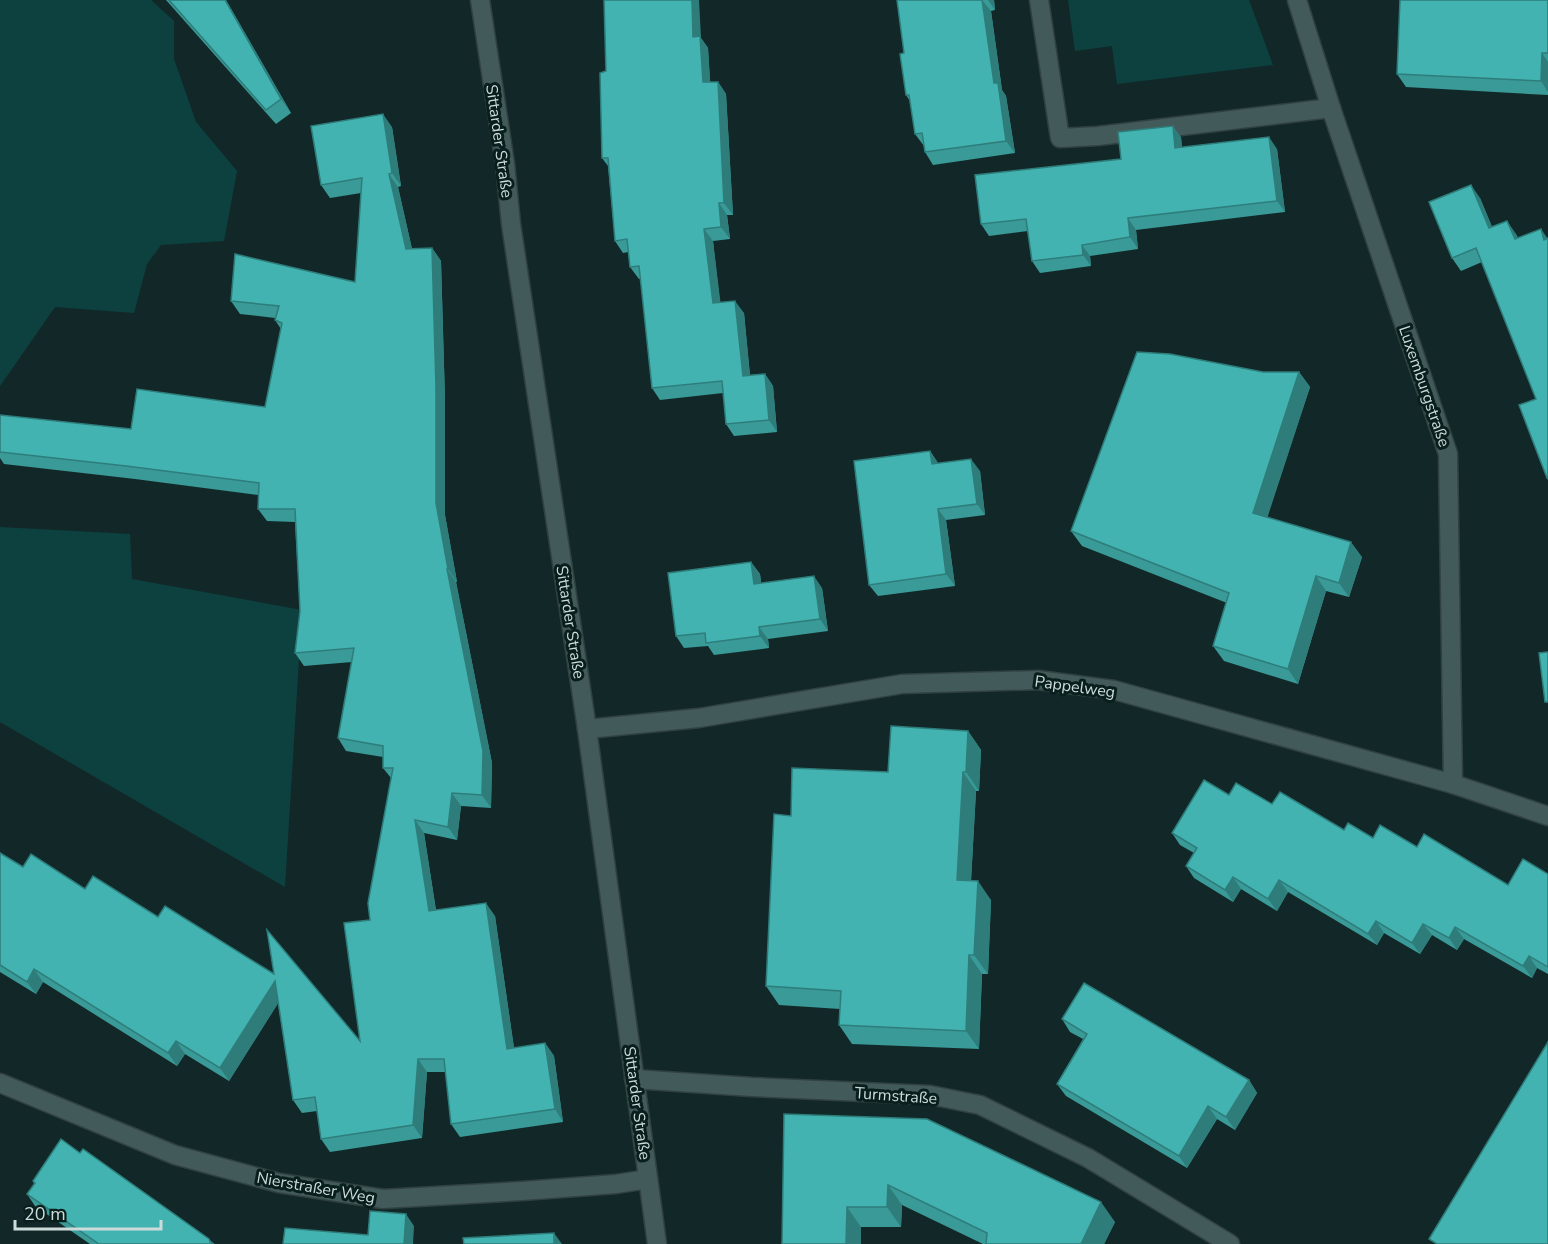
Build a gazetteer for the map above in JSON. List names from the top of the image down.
{
  "streets": {
    "street": [
      "Sittarder Straße",
      "Luxemburgstraße",
      "Pappelweg",
      "Turmstraße",
      "Nierstraßer Weg"
    ]
  },
  "crossings": [
    ["Sittarder Straße", "Pappelweg"],
    ["Sittarder Straße", "Turmstraße"],
    ["Sittarder Straße", "Nierstraßer Weg"],
    ["Luxemburgstraße", "Pappelweg"]
  ],
  "scale_bar": "20 m"
}
